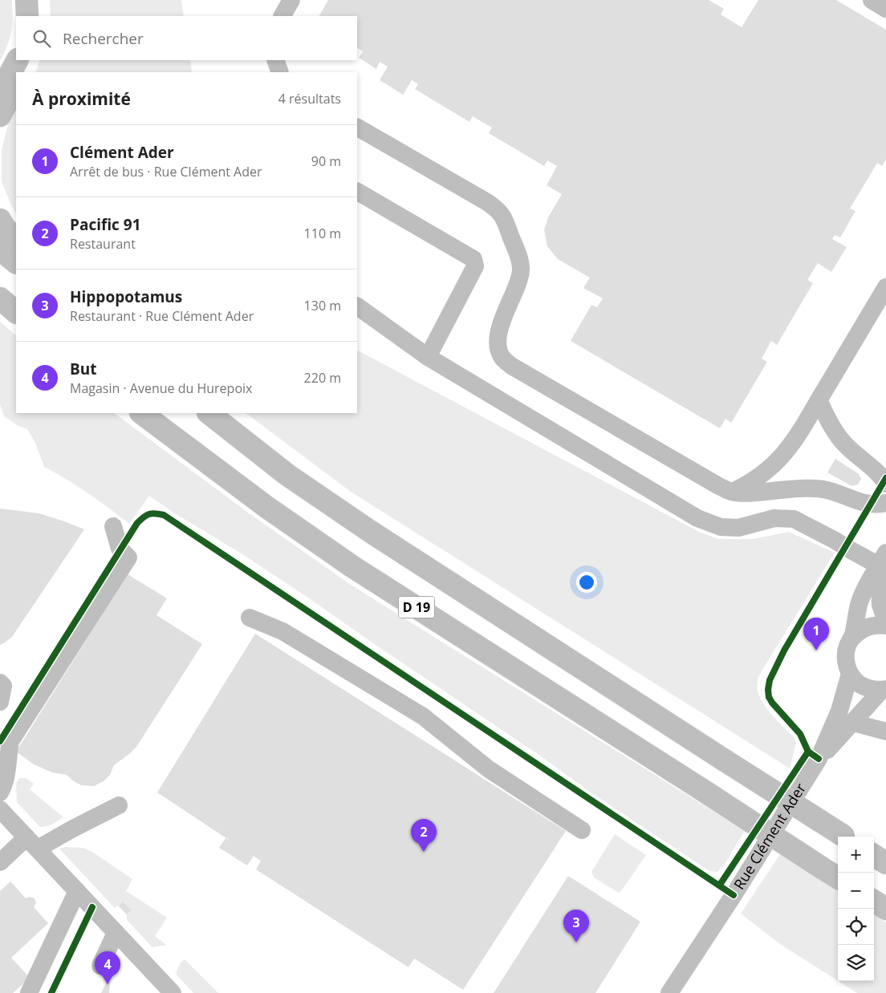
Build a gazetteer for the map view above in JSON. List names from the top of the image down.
{
  "streets": {
    "main road": ["D 19"],
    "street": ["Rue Clément Ader"]
  },
  "page": {
    "search": "Rechercher",
    "heading": ["À proximité", "4 résultats"],
    "list": [
      {
        "mark": "1",
        "name": "Clément Ader",
        "note": "Arrêt de bus · Rue Clément Ader",
        "value": "90 m"
      },
      {
        "mark": "2",
        "name": "Pacific 91",
        "note": "Restaurant",
        "value": "110 m"
      },
      {
        "mark": "3",
        "name": "Hippopotamus",
        "note": "Restaurant · Rue Clément Ader",
        "value": "130 m"
      },
      {
        "mark": "4",
        "name": "But",
        "note": "Magasin · Avenue du Hurepoix",
        "value": "220 m"
      }
    ],
    "pins": [
      "1",
      "2",
      "3",
      "4"
    ],
    "map_buttons": ["+", "−"]
  }
}
